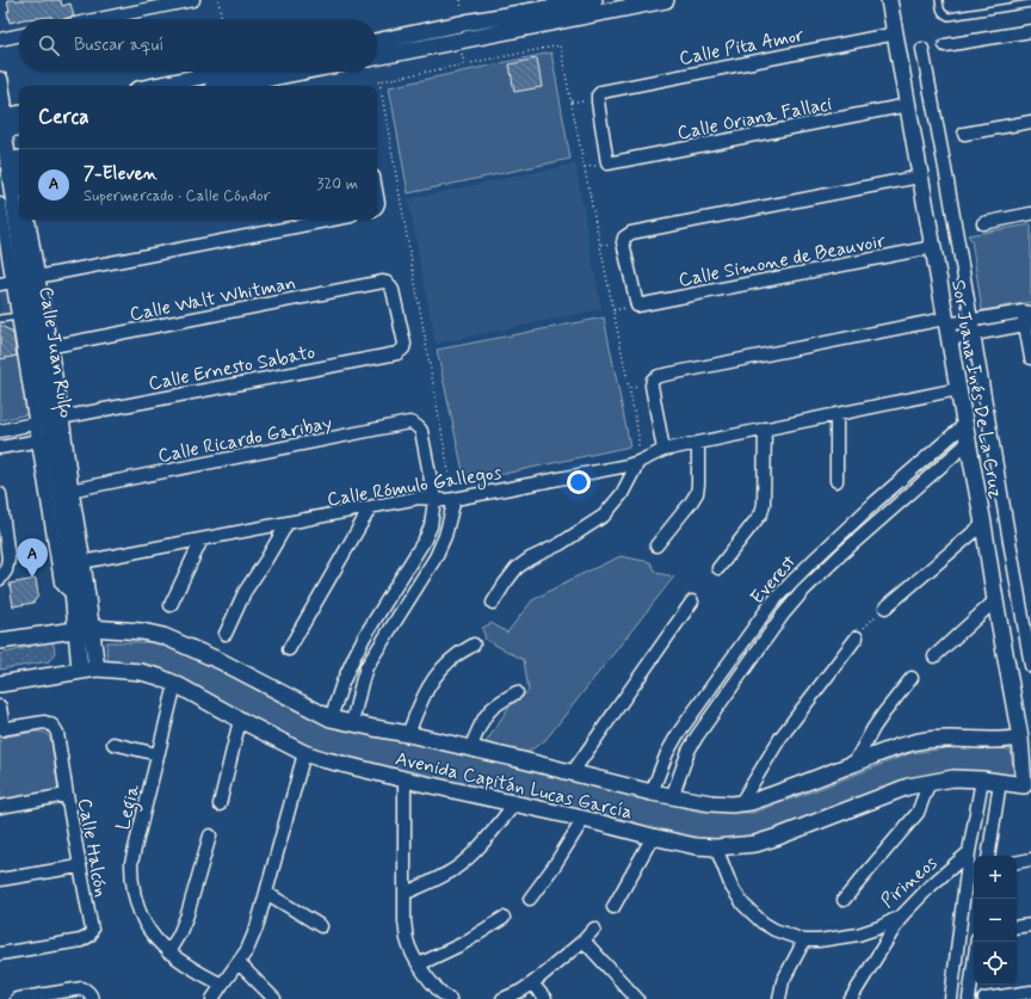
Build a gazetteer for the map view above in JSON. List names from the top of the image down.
{
  "streets": {
    "street": [
      "Calle Pita Amor",
      "Calle Oriana Fallaci",
      "Calle Simone de Beauvoir",
      "Calle Walt Whitman",
      "Calle Juan Rulfo",
      "Calle Ernesto Sabato",
      "Sor Juana Inés De La Cruz",
      "Calle Ricardo Garibay",
      "Calle Rómulo Gallegos",
      "Everest",
      "Avenida Capitán Lucas García",
      "Legia",
      "Calle Halcón",
      "Pirineos"
    ]
  },
  "crossings": [
    ["Calle Pita Amor", "Calle Oriana Fallaci"],
    ["Calle Pita Amor", "Sor Juana Inés De La Cruz"],
    ["Calle Oriana Fallaci", "Sor Juana Inés De La Cruz"],
    ["Calle Simone de Beauvoir", "Sor Juana Inés De La Cruz"],
    ["Calle Walt Whitman", "Calle Juan Rulfo"],
    ["Calle Walt Whitman", "Calle Ernesto Sabato"],
    ["Calle Juan Rulfo", "Calle Ernesto Sabato"],
    ["Calle Juan Rulfo", "Calle Ricardo Garibay"],
    ["Calle Juan Rulfo", "Calle Rómulo Gallegos"],
    ["Calle Juan Rulfo", "Avenida Capitán Lucas García"],
    ["Sor Juana Inés De La Cruz", "Calle Rómulo Gallegos"],
    ["Sor Juana Inés De La Cruz", "Everest"],
    ["Sor Juana Inés De La Cruz", "Avenida Capitán Lucas García"],
    ["Calle Ricardo Garibay", "Calle Rómulo Gallegos"],
    ["Everest", "Avenida Capitán Lucas García"],
    ["Avenida Capitán Lucas García", "Legia"],
    ["Avenida Capitán Lucas García", "Pirineos"]
  ],
  "page": {
    "search": "Buscar aquí",
    "heading": "Cerca",
    "list": [
      {
        "mark": "A",
        "name": "7-Eleven",
        "note": "Supermercado · Calle Cóndor",
        "value": "320 m"
      }
    ],
    "pins": "A",
    "map_buttons": ["+", "−"]
  }
}
